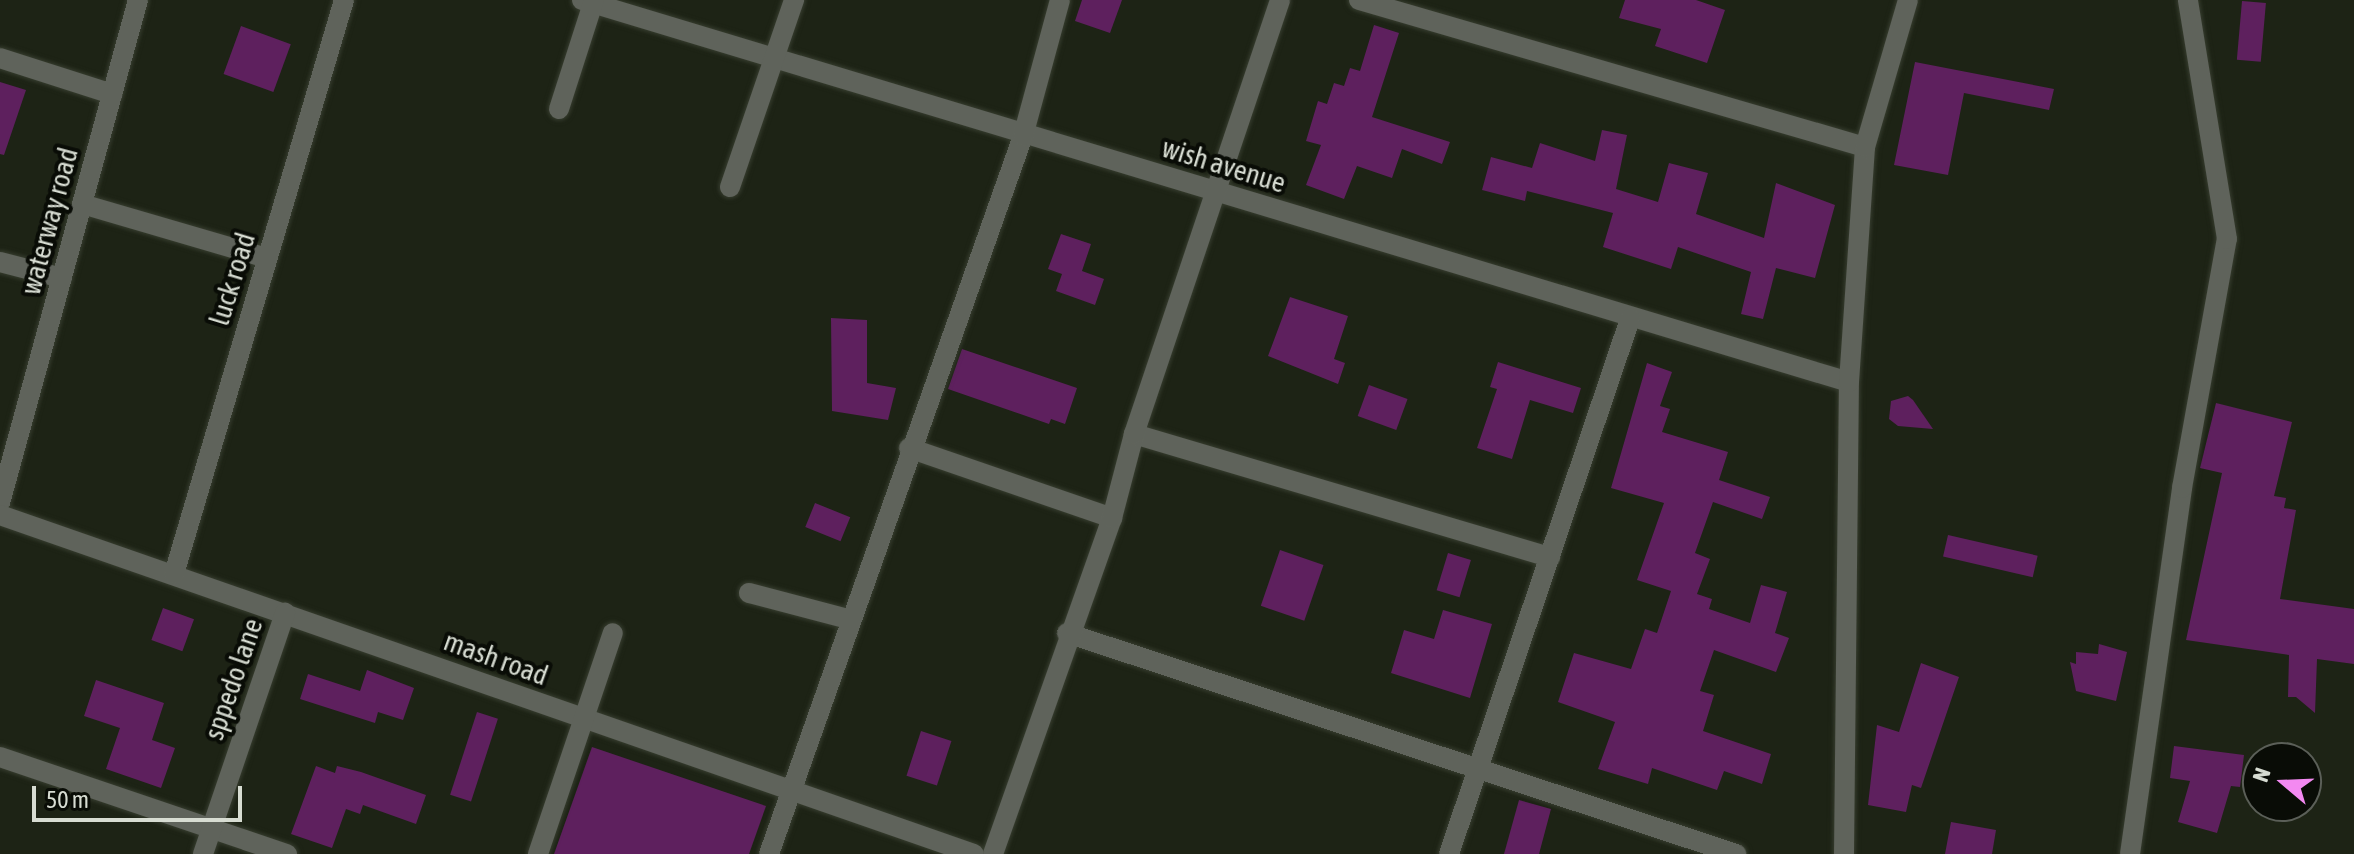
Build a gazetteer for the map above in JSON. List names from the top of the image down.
{
  "streets": {
    "street": [
      "wish avenue",
      "waterway road",
      "luck road",
      "mash road",
      "sppedo lane"
    ]
  },
  "crossings": [
    ["luck road", "mash road"],
    ["mash road", "sppedo lane"]
  ],
  "scale_bar": "50 m",
  "north": "left"
}
